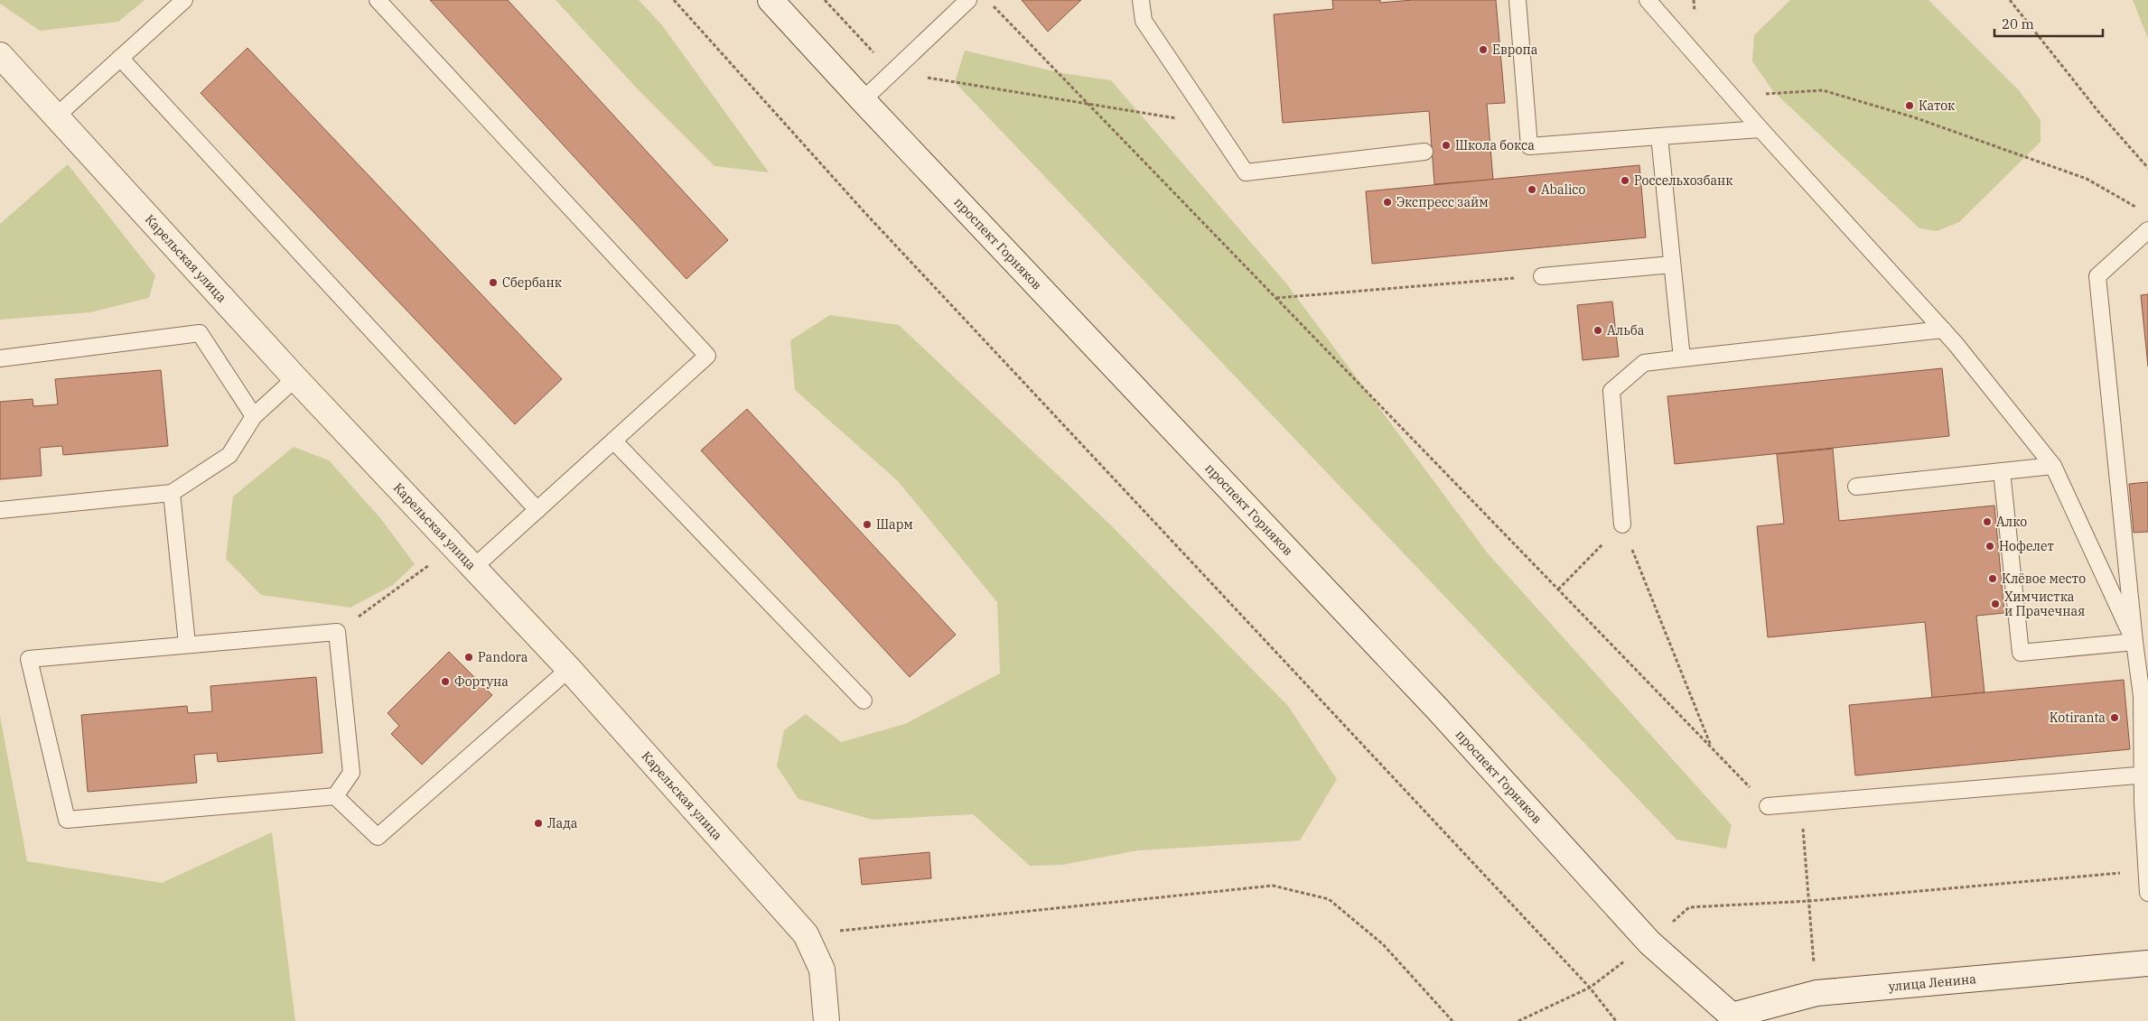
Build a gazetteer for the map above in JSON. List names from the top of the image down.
{
  "streets": {
    "main road": ["проспект Горняков", "Карельская улица", "улица Ленина"]
  },
  "crossings": [
    ["проспект Горняков", "улица Ленина"]
  ],
  "places": [
    "Европа",
    "Каток",
    "Школа бокса",
    "Россельхозбанк",
    "Abalico",
    "Экспресс займ",
    "Сбербанк",
    "Альба",
    "Алко",
    "Шарм",
    "Нофелет",
    "Клёвое место",
    "Химчистка и Прачечная",
    "Pandora",
    "Фортуна",
    "Kotiranta",
    "Лада"
  ],
  "scale_bar": "20 m"
}
